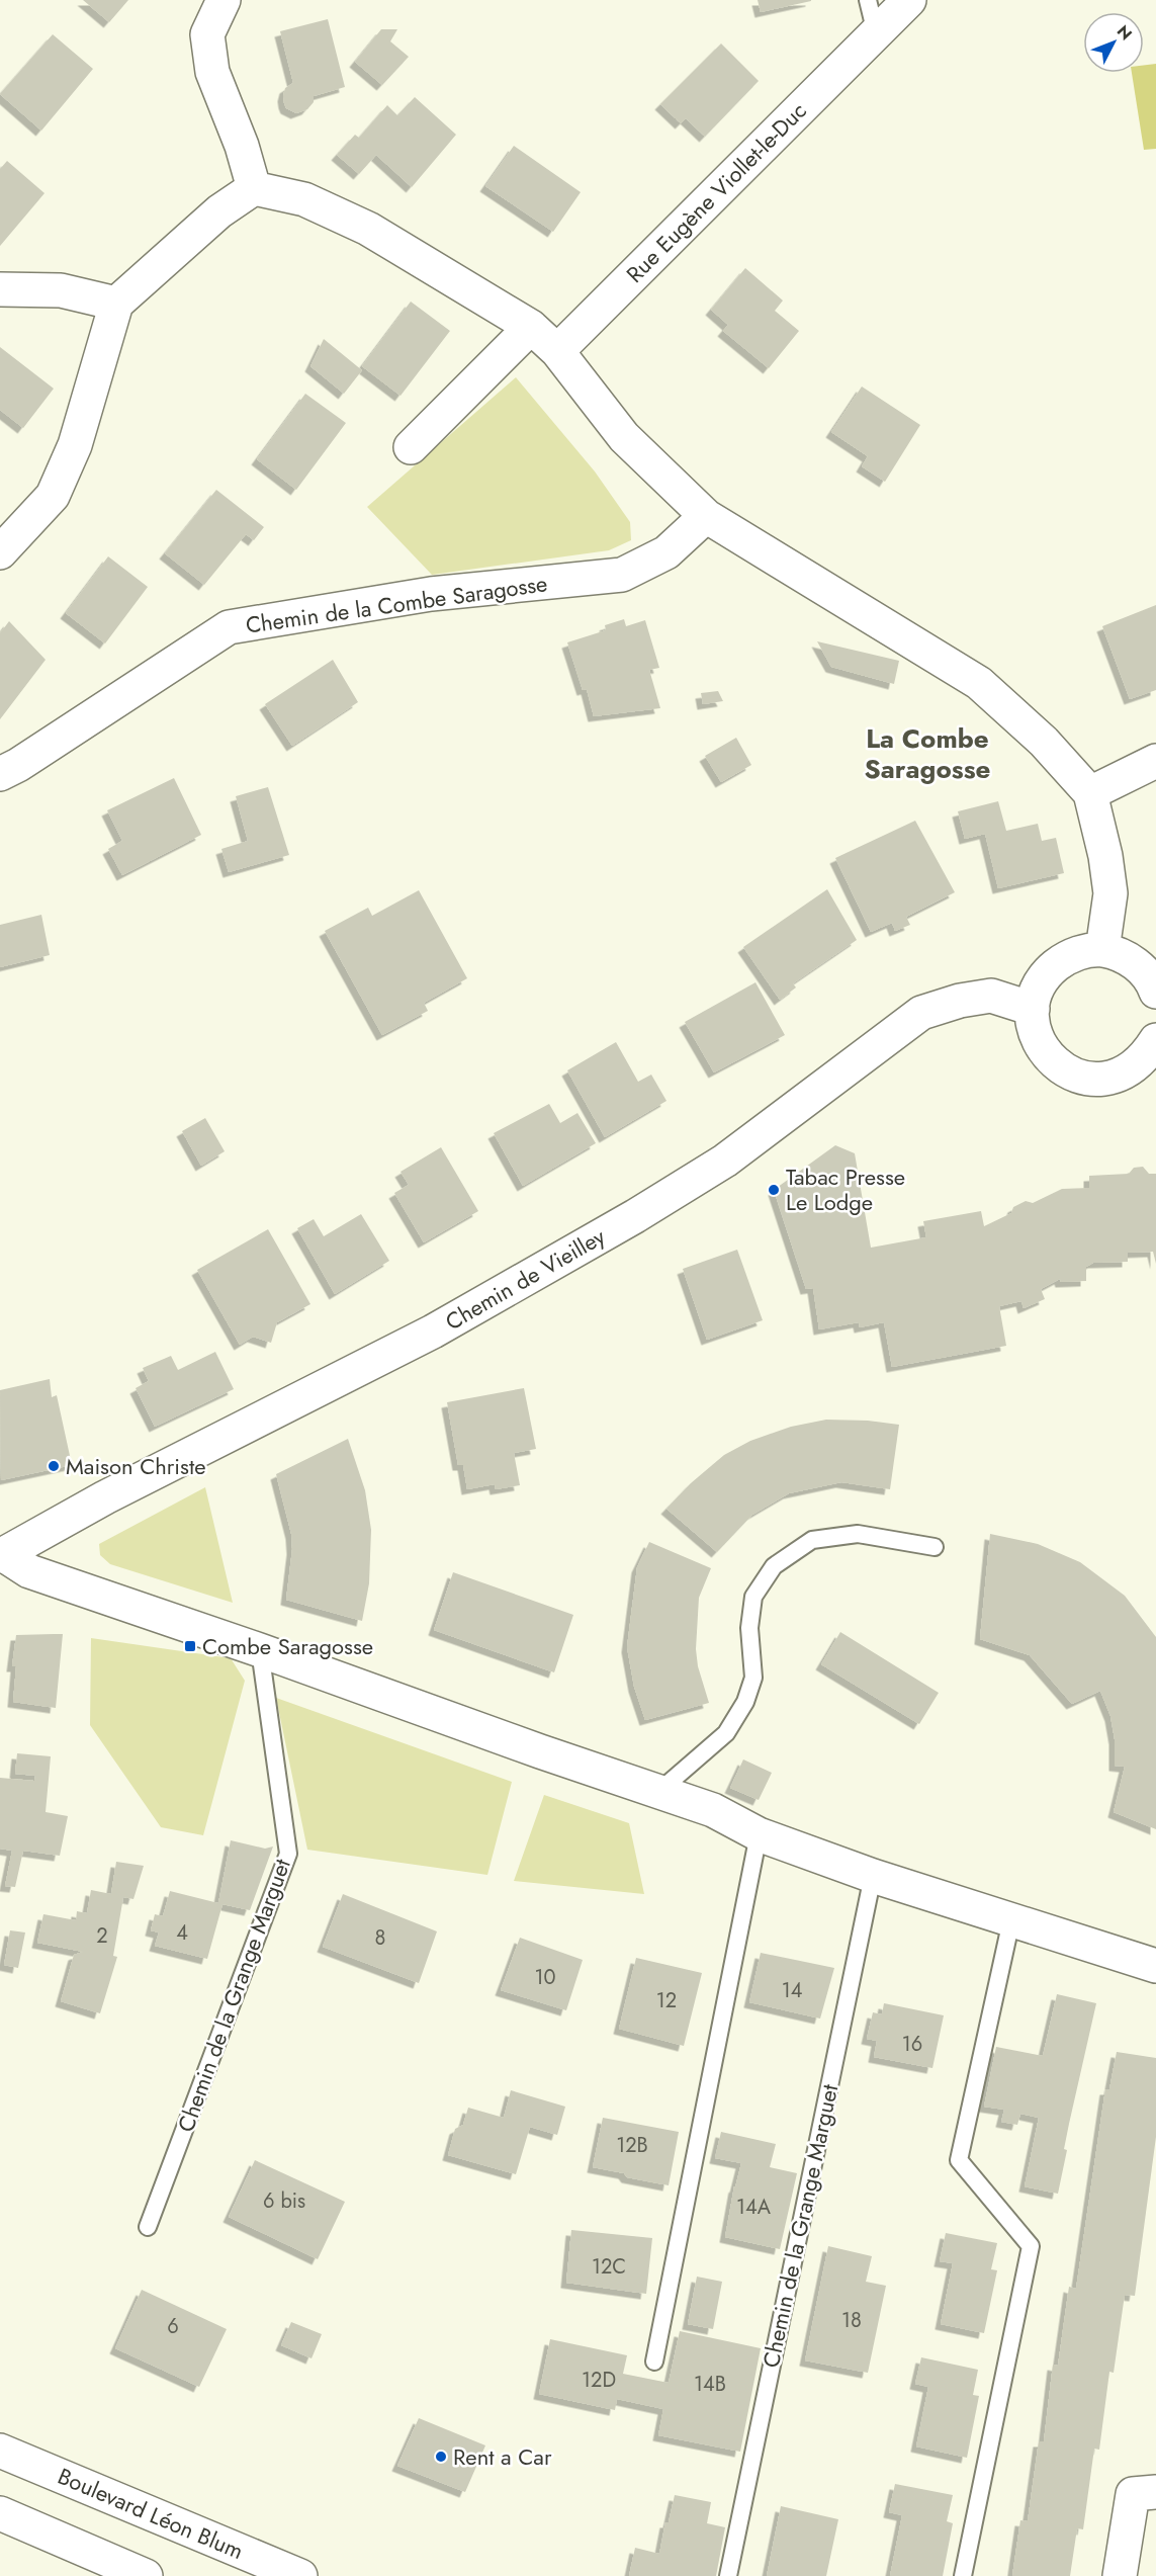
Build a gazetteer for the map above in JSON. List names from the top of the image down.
{
  "streets": {
    "street": [
      "Rue Eugène Viollet-le-Duc",
      "Chemin de la Combe Saragosse",
      "Chemin de Vieilley",
      "Boulevard Léon Blum"
    ],
    "lane": ["Chemin de la Grange Marguet"]
  },
  "districts": ["La Combe Saragosse"],
  "places": {
    "other": ["Tabac Presse Le Lodge", "Maison Christe", "Rent a Car"],
    "transit": ["Combe Saragosse"]
  },
  "house_numbers": [
    "4",
    "2",
    "8",
    "10",
    "14",
    "12",
    "16",
    "12B",
    "6 bis",
    "14A",
    "12C",
    "18",
    "6",
    "12D",
    "14B"
  ],
  "north": "top right"
}
